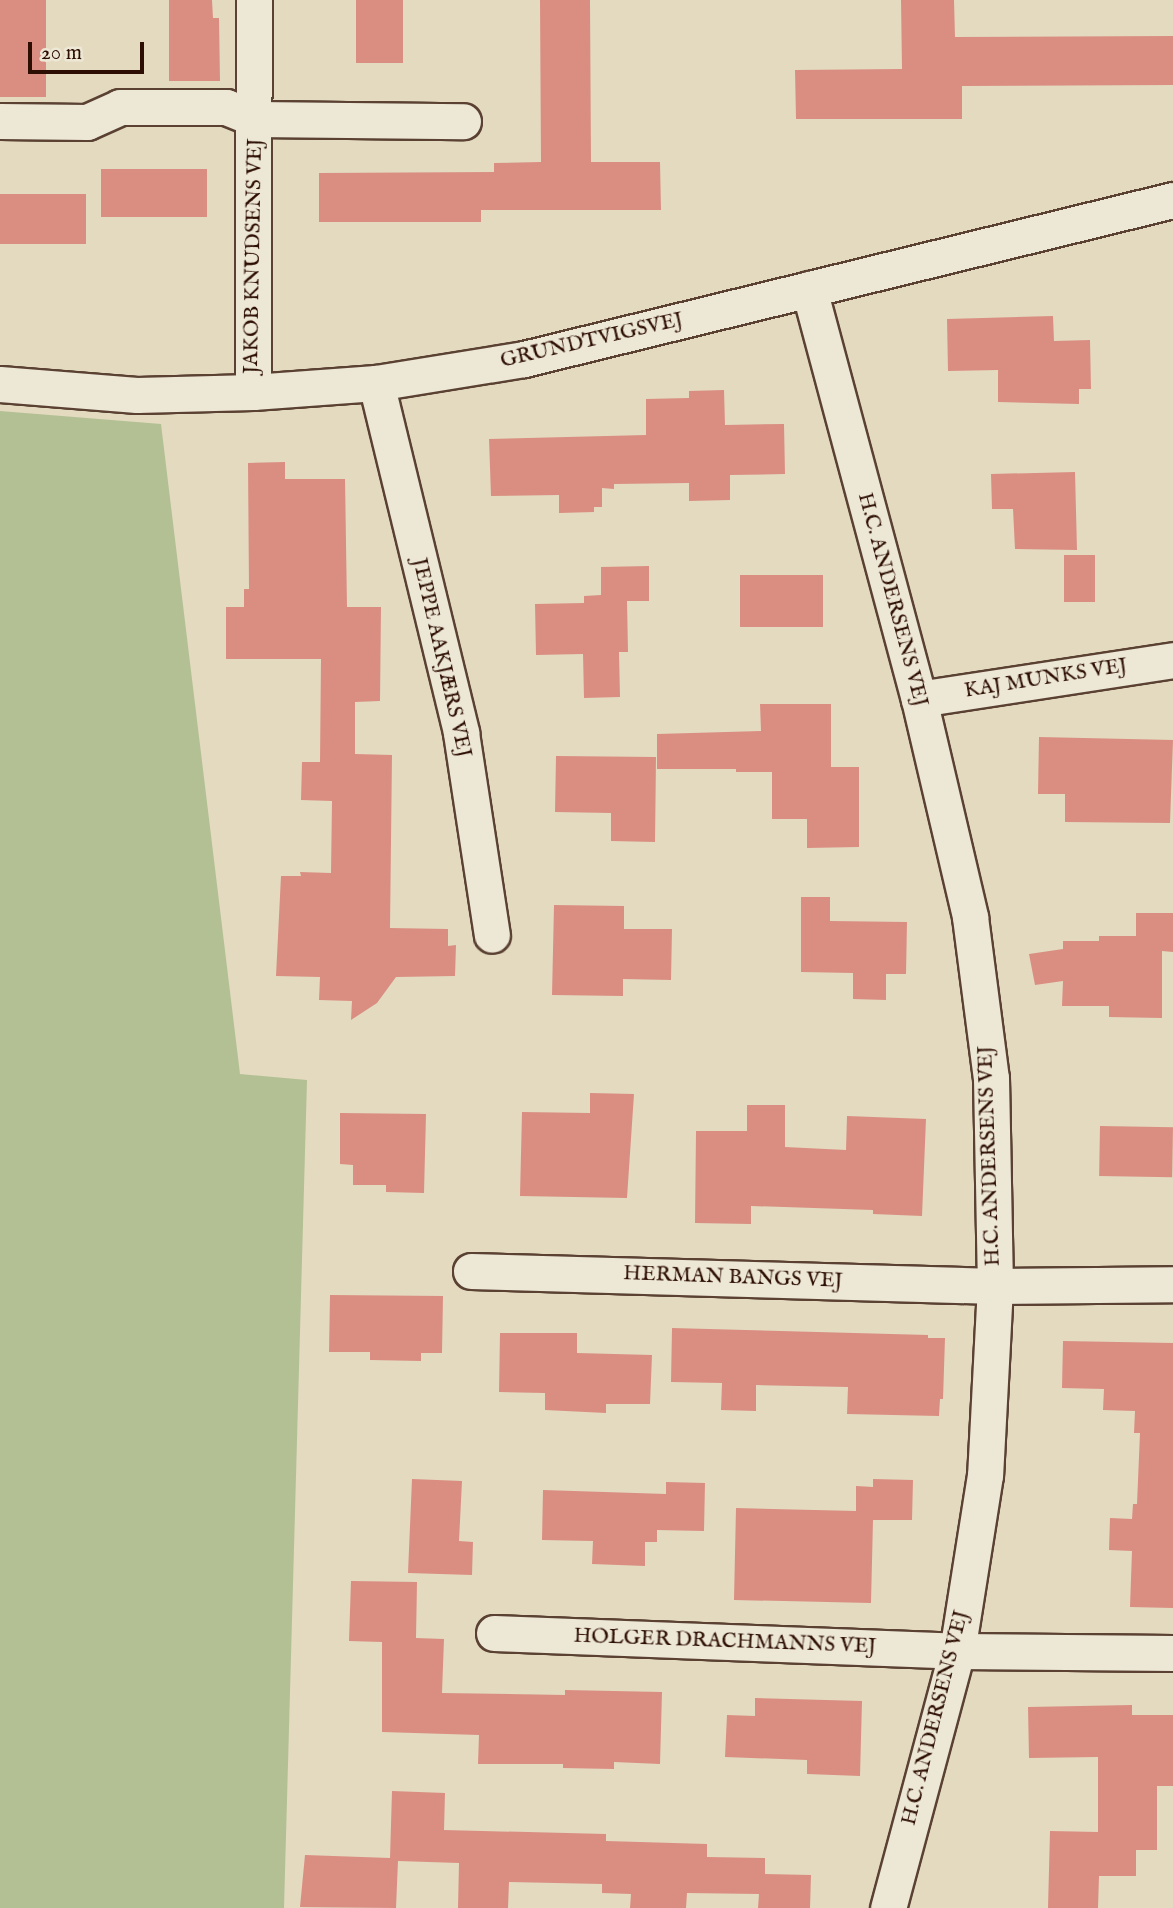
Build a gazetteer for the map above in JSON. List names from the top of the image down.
{
  "streets": {
    "street": [
      "JAKOB KNUDSENS VEJ",
      "GRUNDTVIGSVEJ",
      "H.C. ANDERSENS VEJ",
      "JEPPE AAKJÆRS VEJ",
      "KAJ MUNKS VEJ",
      "HERMAN BANGS VEJ",
      "HOLGER DRACHMANNS VEJ"
    ]
  },
  "crossings": [
    ["JAKOB KNUDSENS VEJ", "GRUNDTVIGSVEJ"],
    ["GRUNDTVIGSVEJ", "H.C. ANDERSENS VEJ"],
    ["GRUNDTVIGSVEJ", "JEPPE AAKJÆRS VEJ"],
    ["H.C. ANDERSENS VEJ", "KAJ MUNKS VEJ"],
    ["H.C. ANDERSENS VEJ", "HERMAN BANGS VEJ"],
    ["H.C. ANDERSENS VEJ", "HOLGER DRACHMANNS VEJ"]
  ],
  "scale_bar": "20 m"
}
